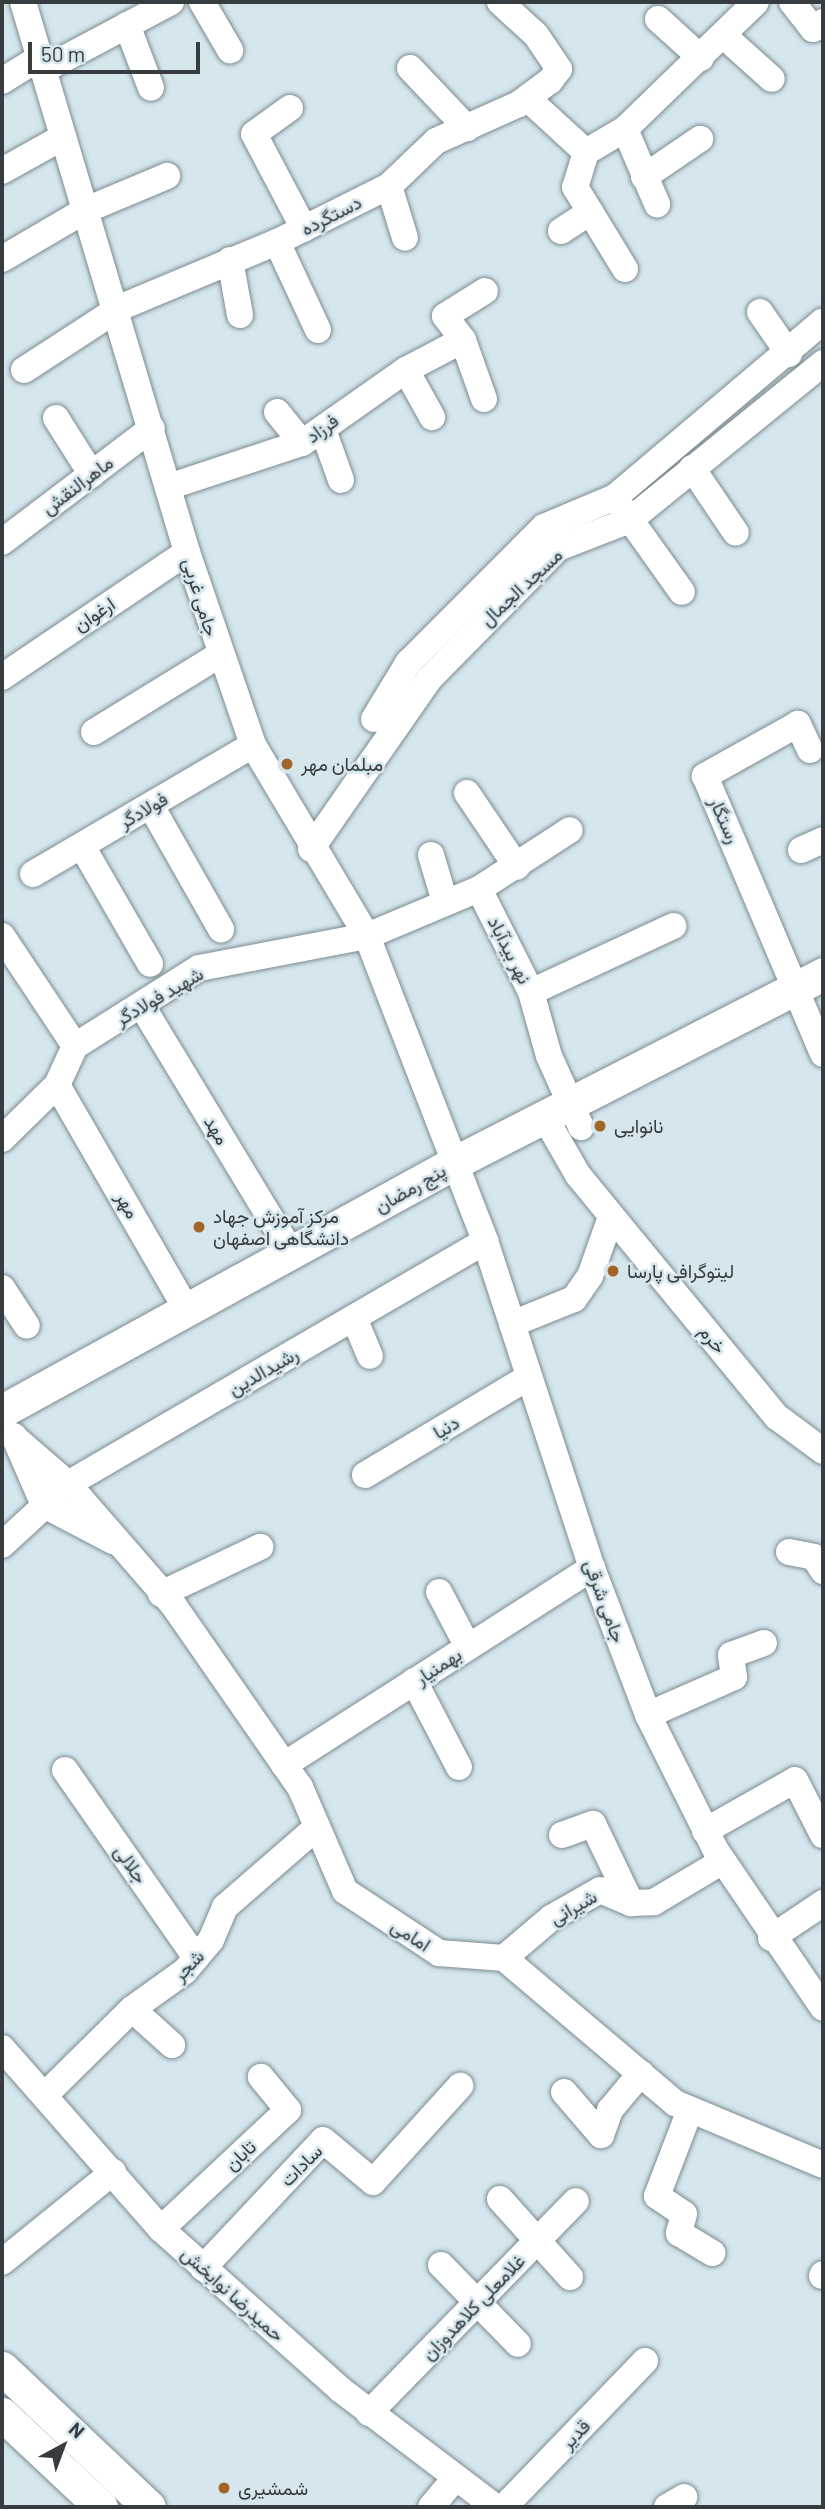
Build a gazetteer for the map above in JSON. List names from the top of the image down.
{
  "streets": {
    "main road": ["پنج رمضان"],
    "street": [
      "دستگرده",
      "فرزاد",
      "ماهرالنقش",
      "مسجد الجمال",
      "جامی غربی",
      "ارغوان",
      "فولادگر",
      "رستگار",
      "نهر بیدآباد",
      "شهید فولادگر",
      "مهد",
      "مهر",
      "خرم",
      "رشیدالدین",
      "دنیا",
      "جامی شرقی",
      "بهمنیار",
      "جلالی",
      "شیرانی",
      "امامی",
      "شجر",
      "تابان",
      "سادات",
      "حمیدرضا نوابخش",
      "غلامعلی کلاهدوزان",
      "قدیر"
    ]
  },
  "crossings": [
    ["دستگرده", "جامی غربی"],
    ["فرزاد", "جامی غربی"],
    ["ماهرالنقش", "جامی غربی"],
    ["مسجد الجمال", "جامی غربی"],
    ["جامی غربی", "ارغوان"],
    ["جامی غربی", "فولادگر"],
    ["جامی غربی", "شهید فولادگر"],
    ["جامی غربی", "پنج رمضان"],
    ["جامی غربی", "جامی شرقی"],
    ["رستگار", "پنج رمضان"],
    ["نهر بیدآباد", "پنج رمضان"],
    ["نهر بیدآباد", "خرم"],
    ["شهید فولادگر", "مهد"],
    ["مهد", "پنج رمضان"],
    ["پنج رمضان", "مهر"],
    ["پنج رمضان", "خرم"],
    ["پنج رمضان", "جامی شرقی"],
    ["پنج رمضان", "امامی"],
    ["رشیدالدین", "جامی شرقی"],
    ["رشیدالدین", "امامی"],
    ["دنیا", "جامی شرقی"],
    ["جامی شرقی", "بهمنیار"],
    ["بهمنیار", "امامی"],
    ["جلالی", "شجر"],
    ["شیرانی", "امامی"],
    ["امامی", "شجر"],
    ["شجر", "حمیدرضا نوابخش"],
    ["تابان", "حمیدرضا نوابخش"],
    ["سادات", "حمیدرضا نوابخش"],
    ["حمیدرضا نوابخش", "غلامعلی کلاهدوزان"]
  ],
  "places": [
    "مبلمان مهر",
    "نانوایی",
    "مرکز آموزش جهاد دانشگاهی اصفهان",
    "لیتوگرافی پارسا",
    "شمشیری"
  ],
  "scale_bar": "50 m",
  "north": "top right"
}
